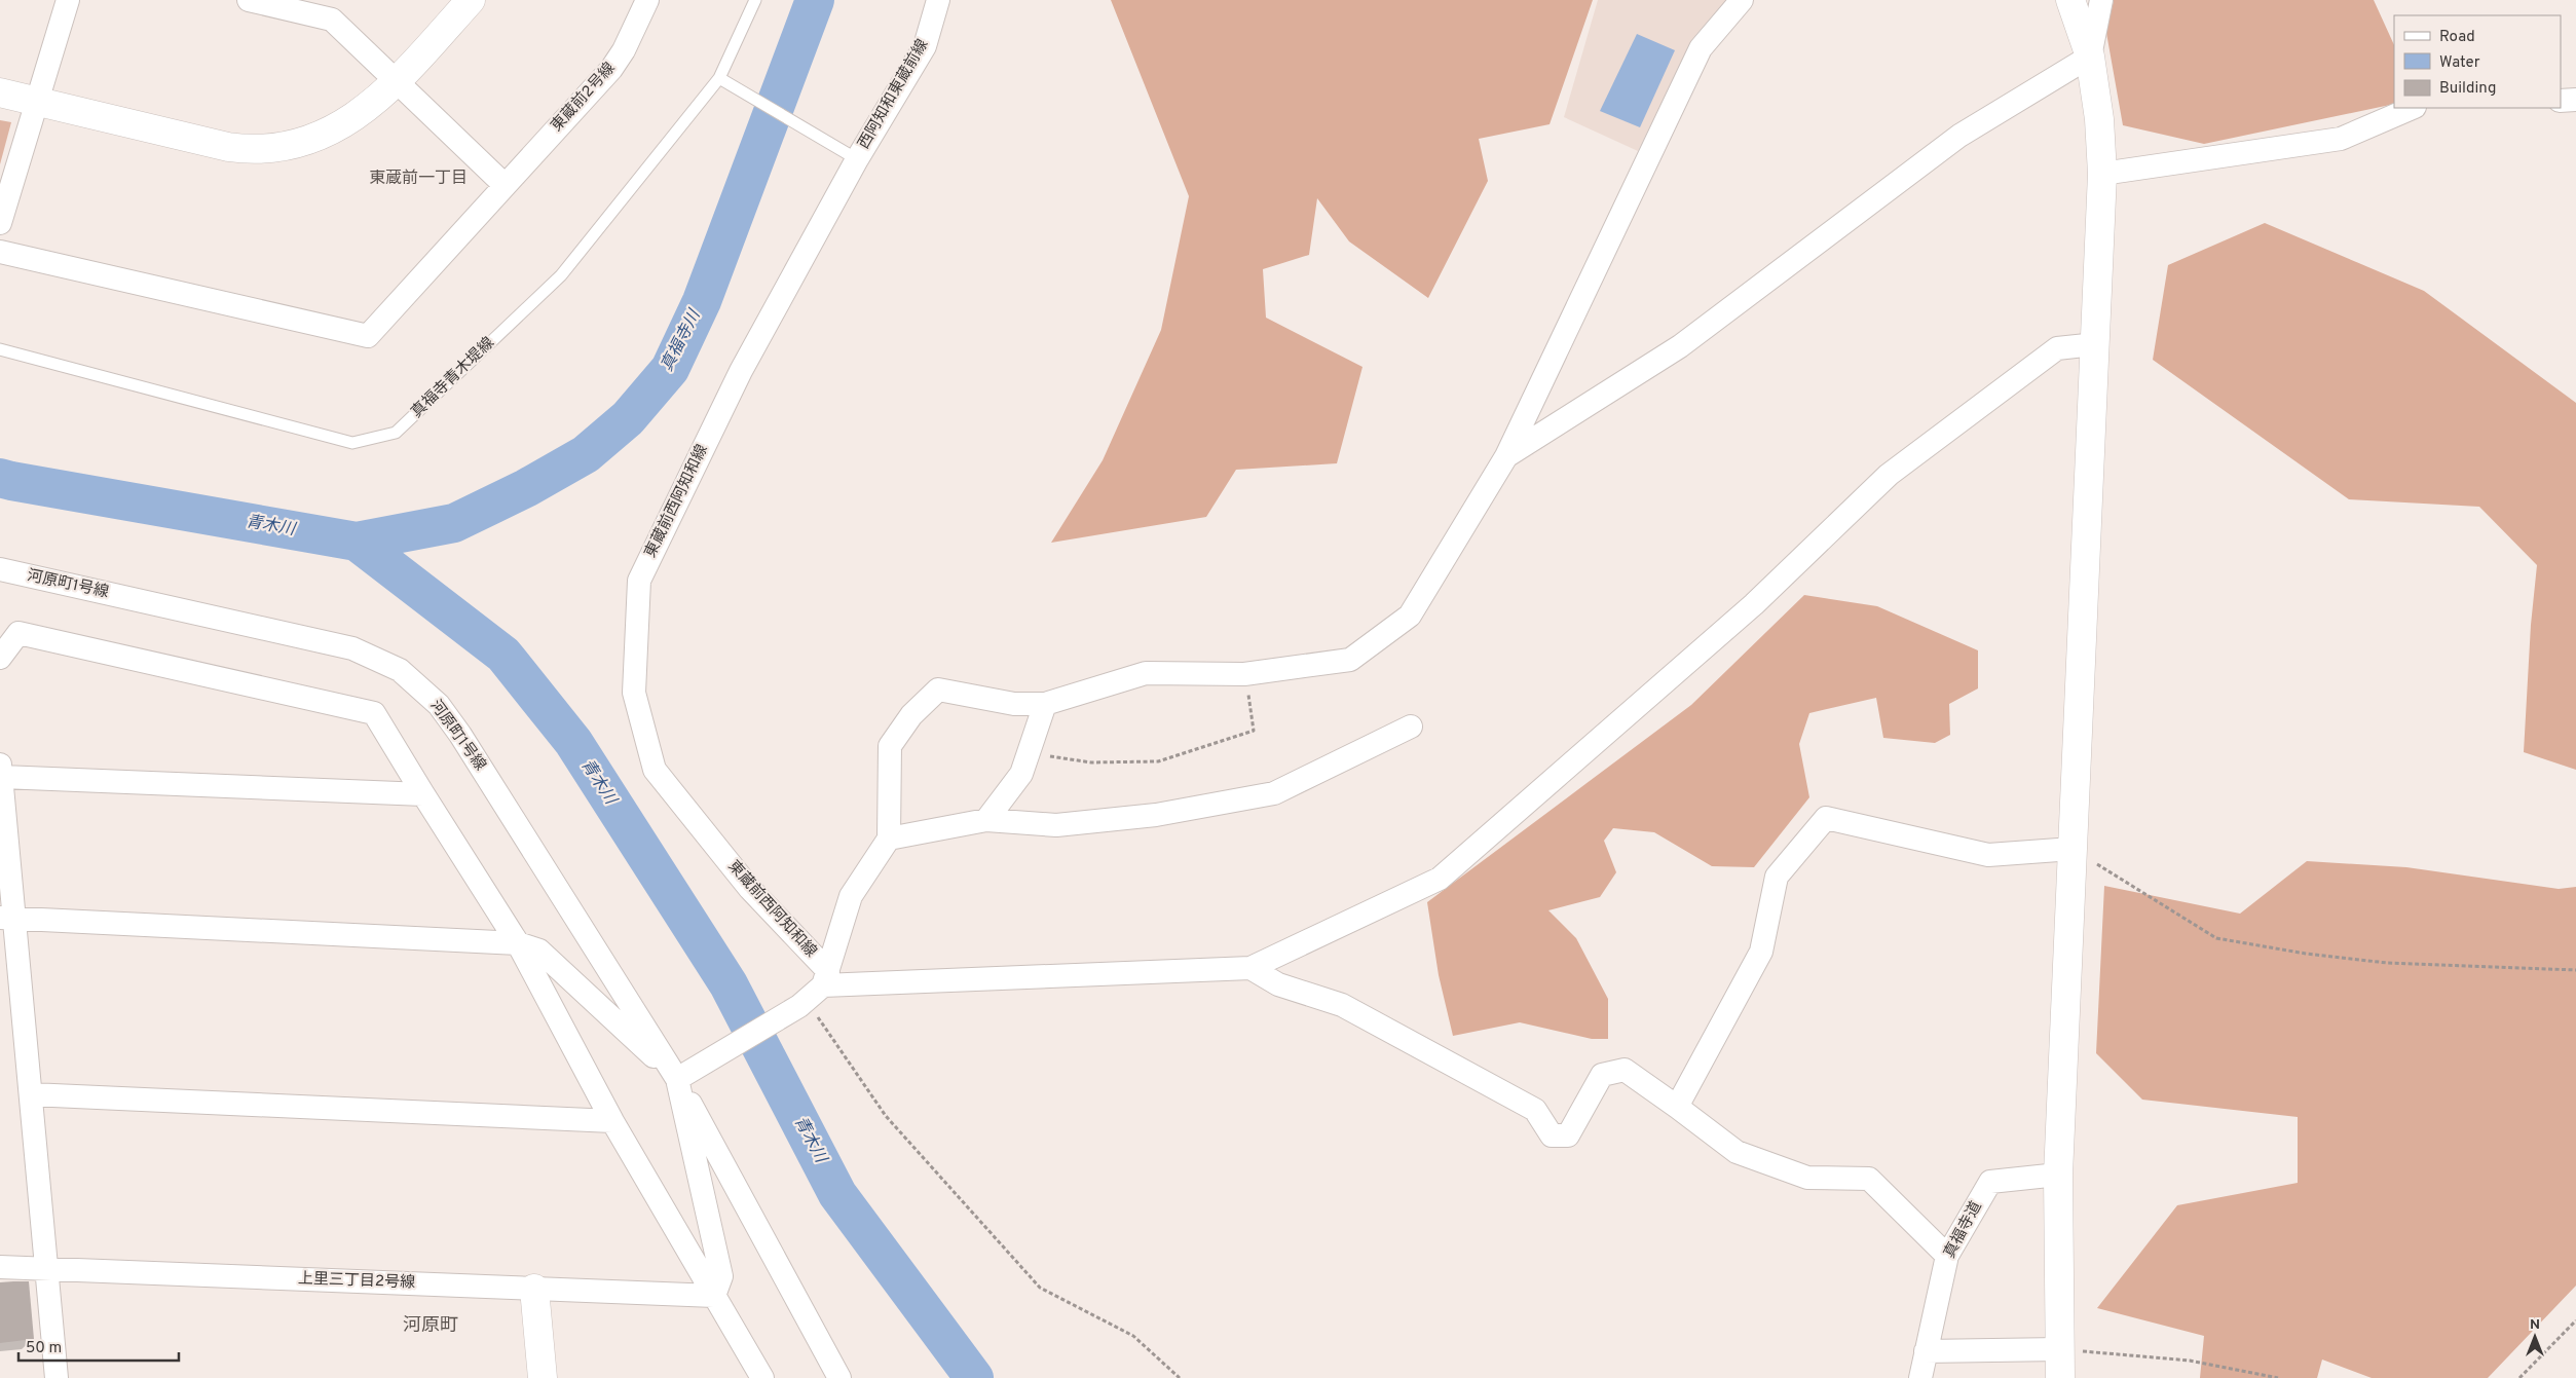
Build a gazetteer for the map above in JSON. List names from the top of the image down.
{
  "streets": {
    "street": [
      "西阿知和東蔵前線",
      "東蔵前2号線",
      "東蔵前西阿知和線",
      "河原町1号線",
      "真福寺道",
      "上里三丁目2号線"
    ],
    "lane": ["真福寺青木堤線"]
  },
  "crossings": [
    ["西阿知和東蔵前線", "東蔵前西阿知和線"]
  ],
  "districts": ["東蔵前一丁目", "河原町"],
  "water": ["真福寺川", "青木川"],
  "legend": ["Road", "Water", "Building"],
  "scale_bar": "50 m",
  "north": "top"
}
